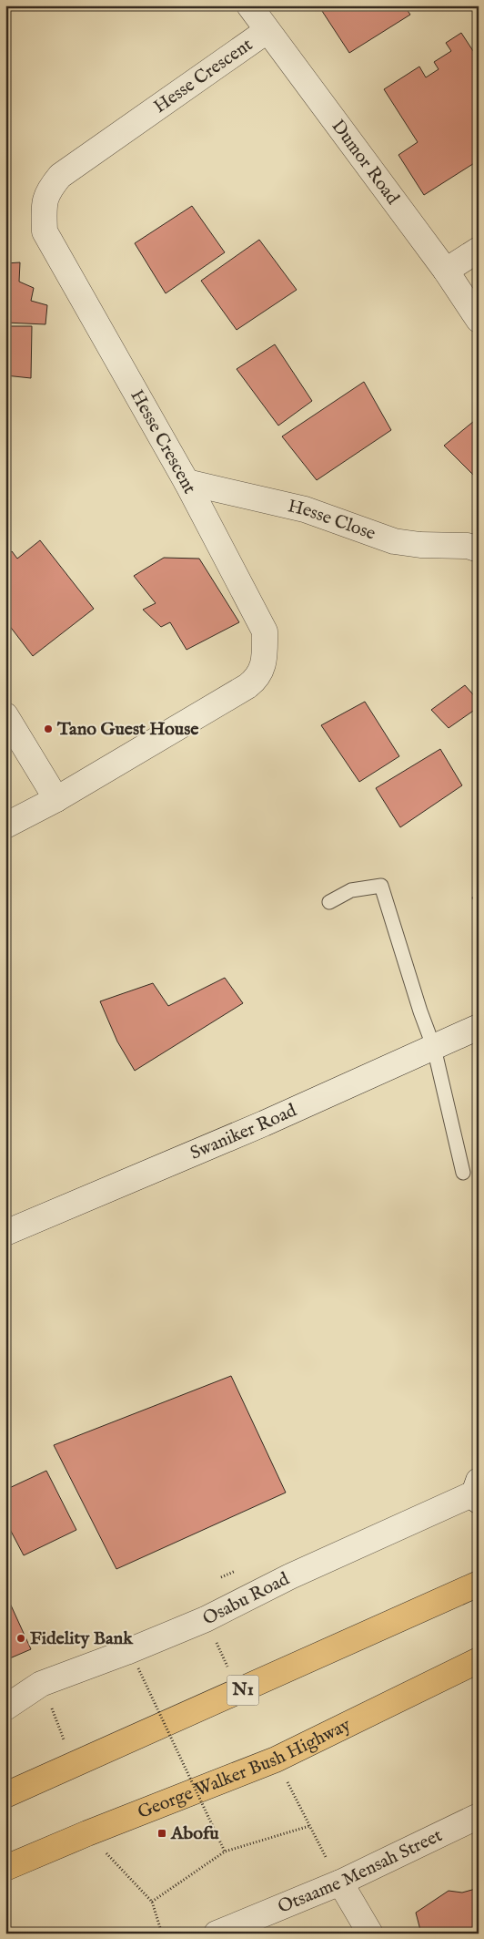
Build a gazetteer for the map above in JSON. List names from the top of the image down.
{
  "streets": {
    "highway": ["N1", "George Walker Bush Highway"],
    "street": [
      "Hesse Crescent",
      "Dumor Road",
      "Hesse Close",
      "Swaniker Road",
      "Osabu Road",
      "Otsaame Mensah Street"
    ]
  },
  "crossings": [
    ["Hesse Crescent", "Dumor Road"],
    ["Hesse Crescent", "Hesse Close"]
  ],
  "places": {
    "other": ["Tano Guest House", "Fidelity Bank"],
    "transit": ["Abofu"]
  }
}
